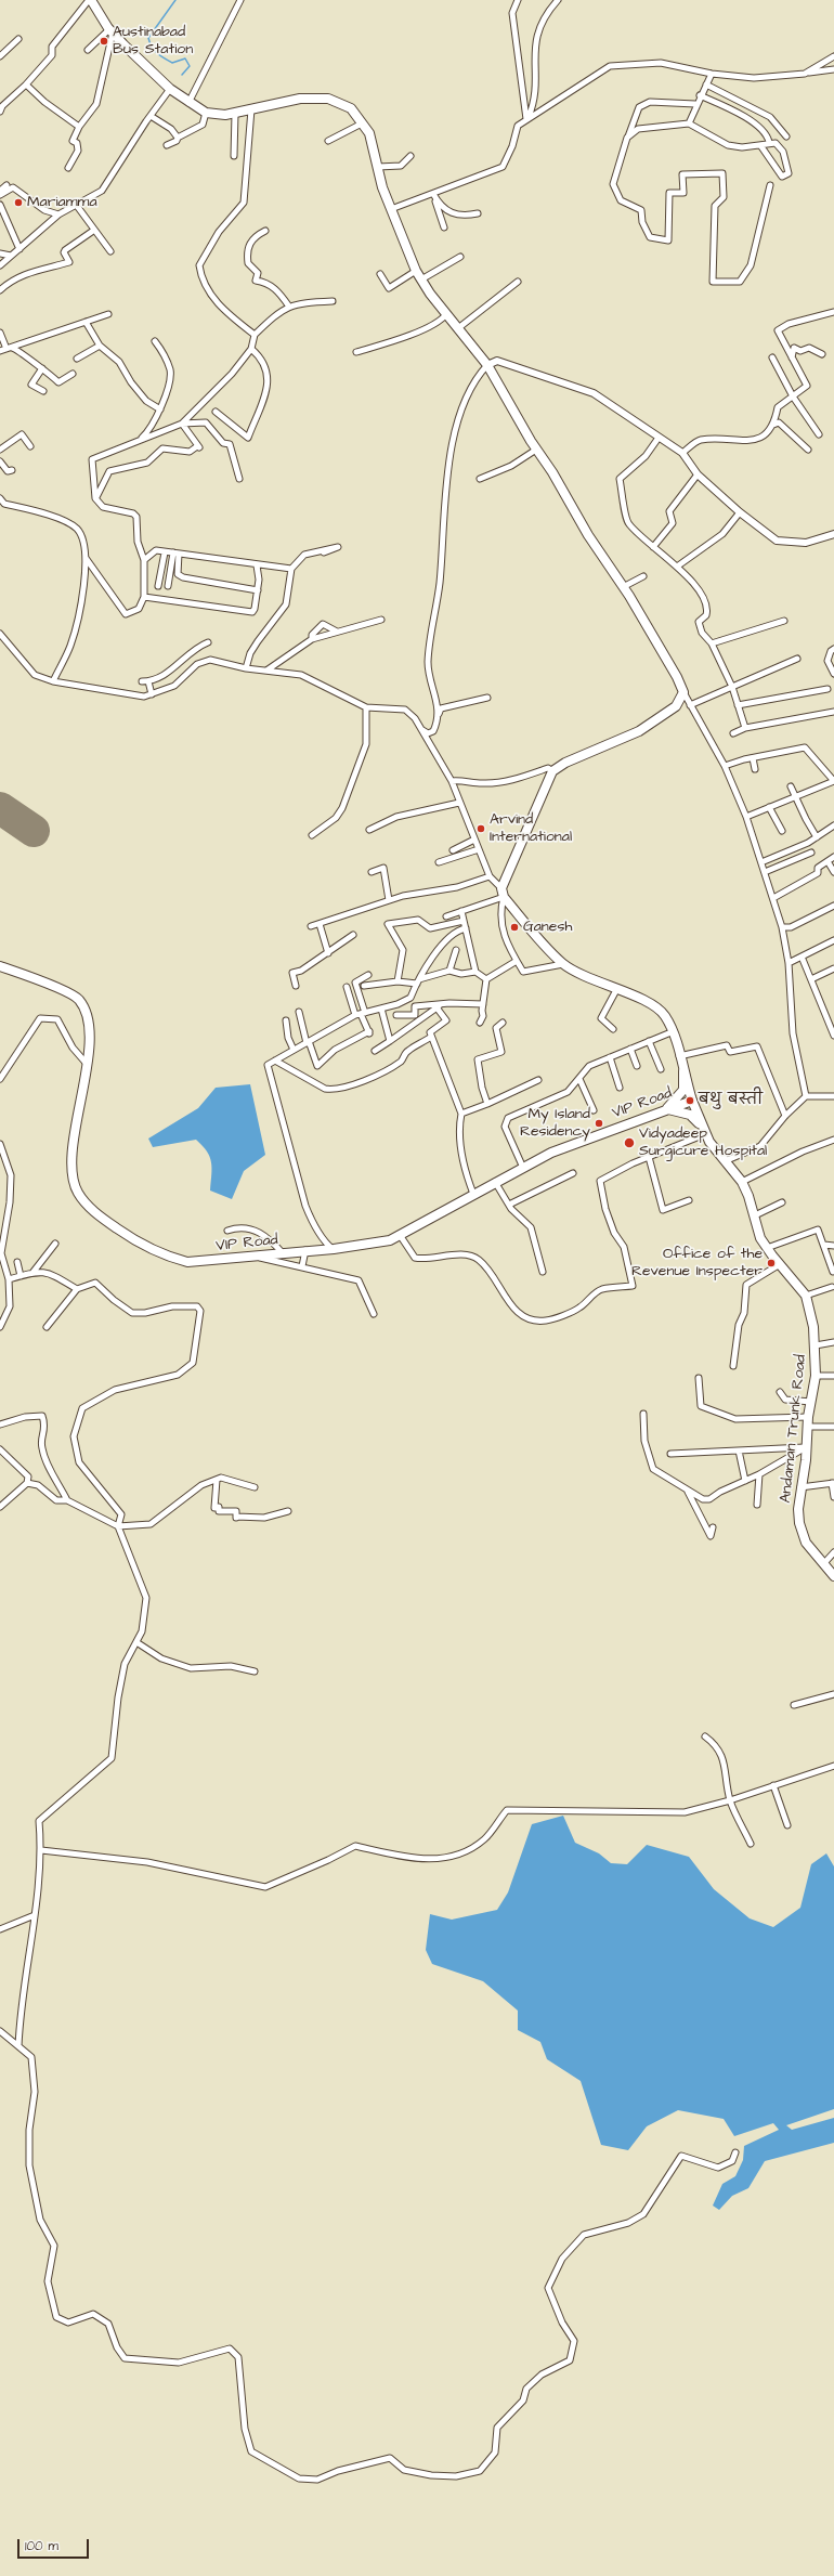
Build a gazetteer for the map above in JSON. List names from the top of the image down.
{
  "streets": {
    "main road": ["VIP Road", "Andaman Trunk Road"]
  },
  "crossings": [
    ["VIP Road", "Andaman Trunk Road"]
  ],
  "places": [
    "Austinabad Bus Station",
    "Mariamma",
    "Arvind International",
    "Ganesh",
    "बथु बस्ती",
    "My Island Residency",
    "Vidyadeep Surgicure Hospital",
    "Office of the Revenue Inspecter"
  ],
  "scale_bar": "100 m"
}
